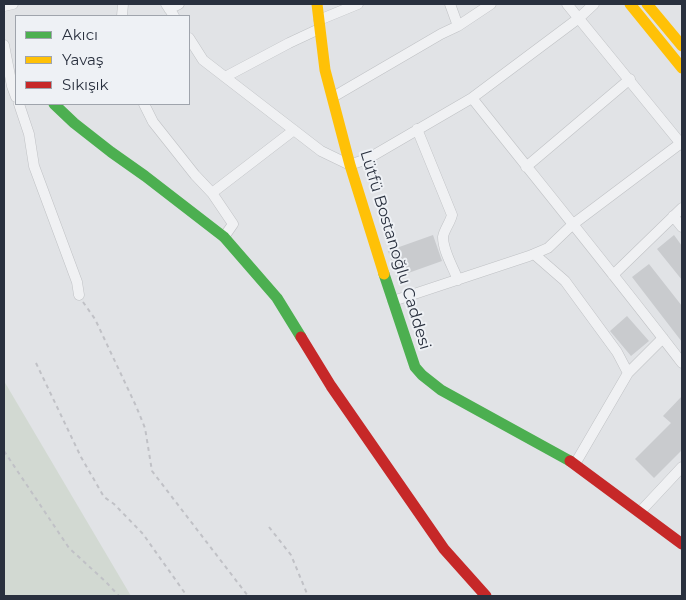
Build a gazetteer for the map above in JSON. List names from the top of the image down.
{
  "streets": {
    "street": ["Lütfü Bostanoğlu Caddesi"]
  },
  "legend": ["Akıcı", "Yavaş", "Sıkışık"]
}
